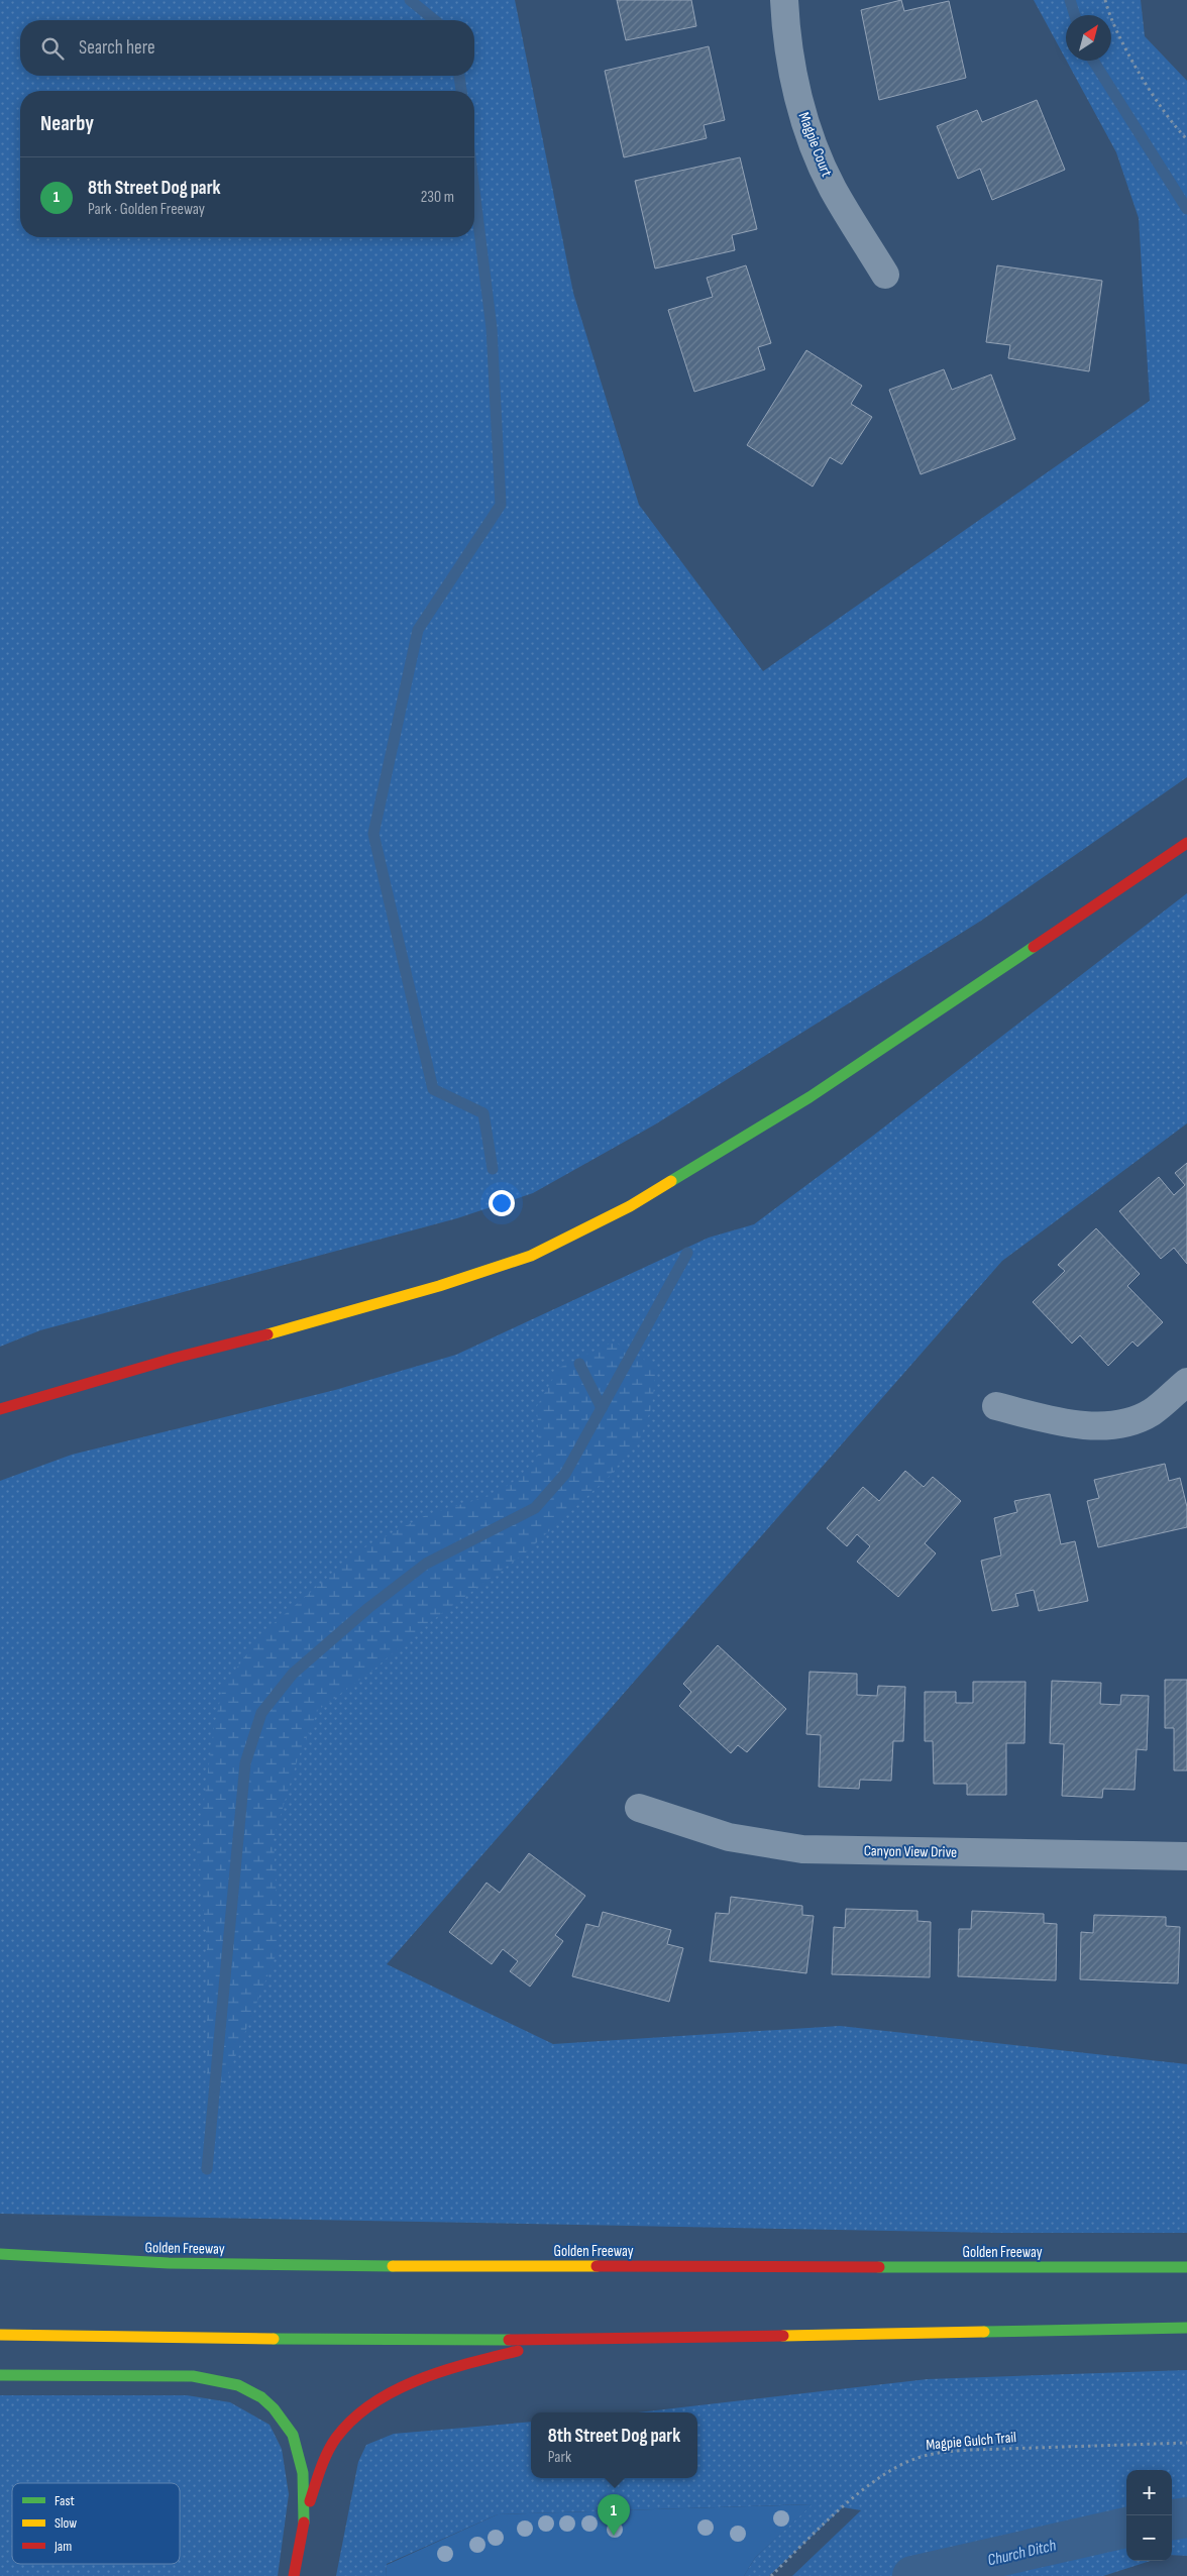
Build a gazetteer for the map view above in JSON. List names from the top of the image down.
{
  "streets": {
    "main road": ["Golden Freeway"],
    "street": ["Magpie Court", "Canyon View Drive"],
    "path": ["Magpie Gulch Trail"]
  },
  "water": ["Church Ditch"],
  "legend": ["Fast", "Slow", "Jam"],
  "north": "top right",
  "page": {
    "search": "Search here",
    "heading": "Nearby",
    "list": [
      {
        "mark": "1",
        "name": "8th Street Dog park",
        "note": "Park · Golden Freeway",
        "value": "230 m"
      }
    ],
    "popup": ["8th Street Dog park", "Park"],
    "map_buttons": ["+", "−"],
    "pins": "1"
  }
}
